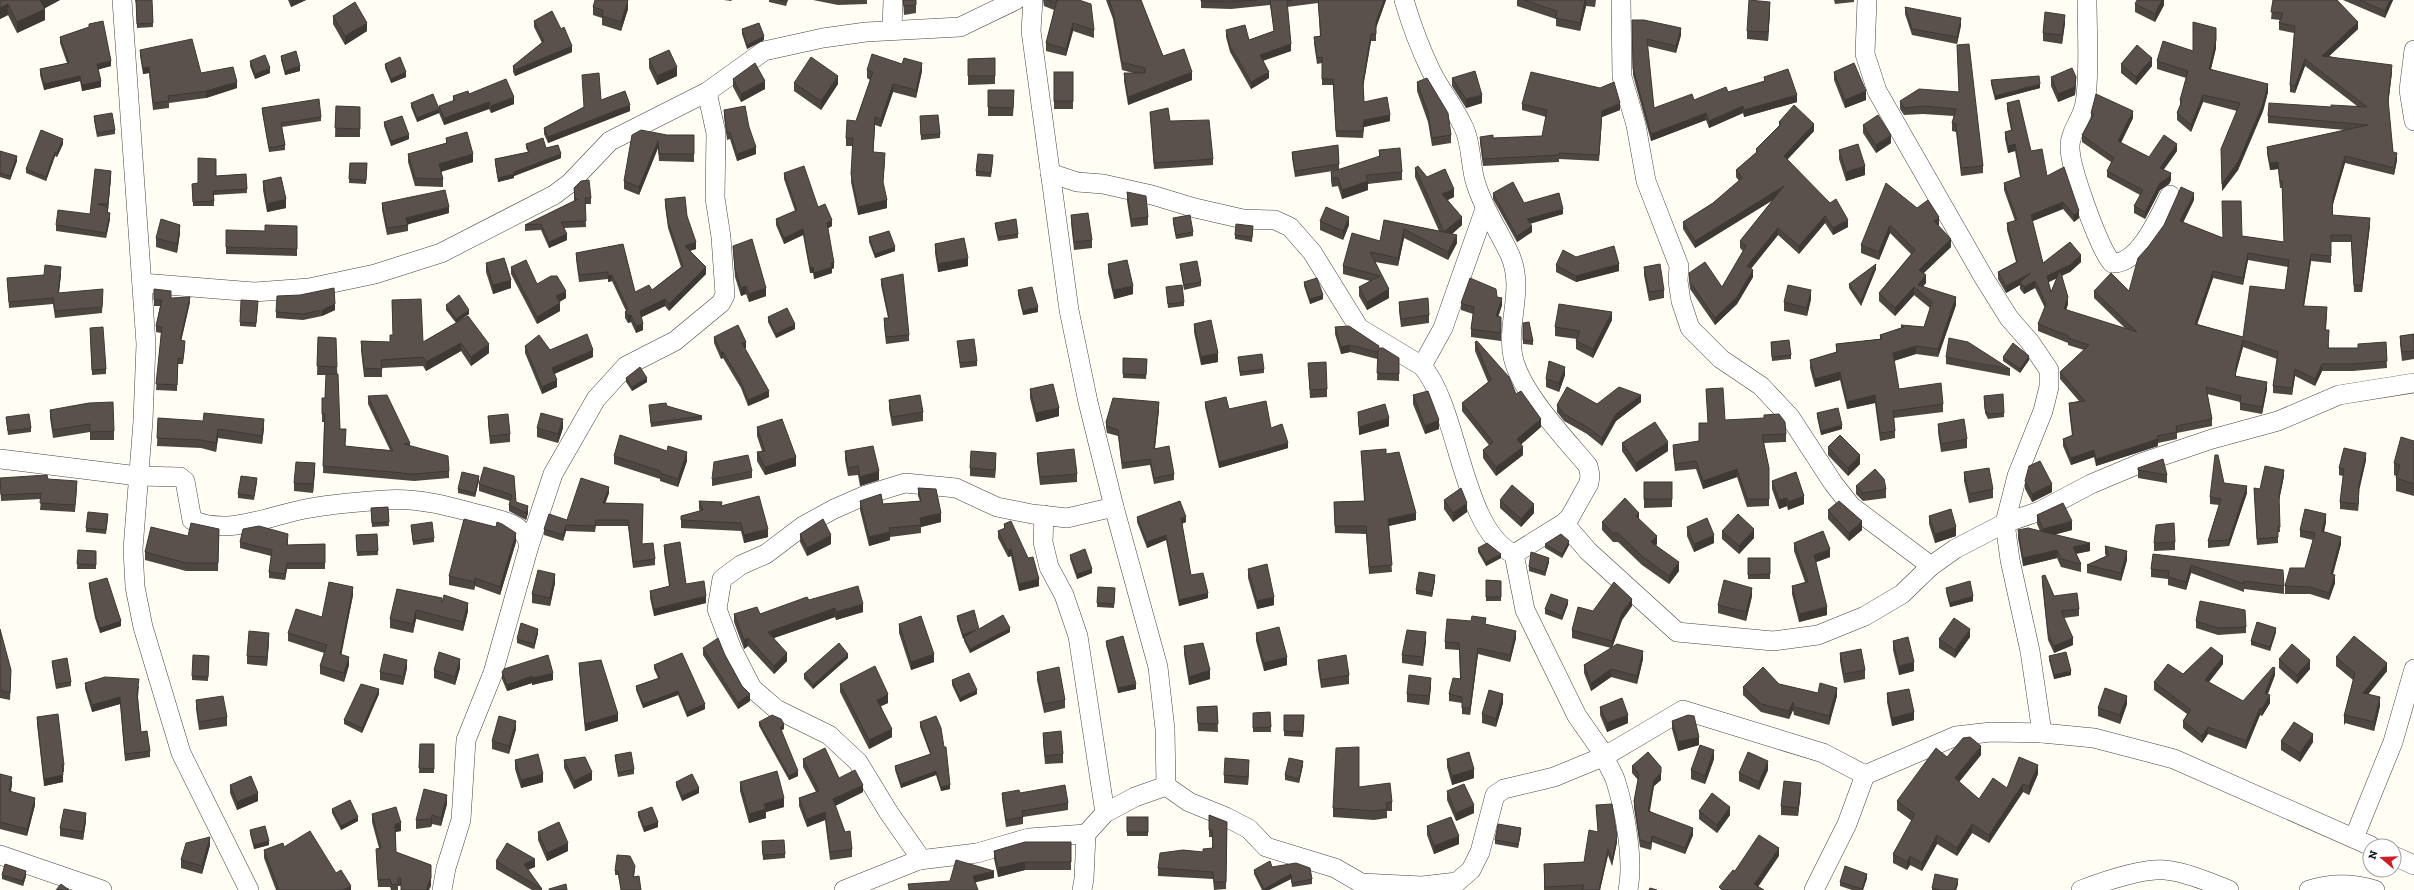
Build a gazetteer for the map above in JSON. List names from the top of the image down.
{
  "north": "left"
}
